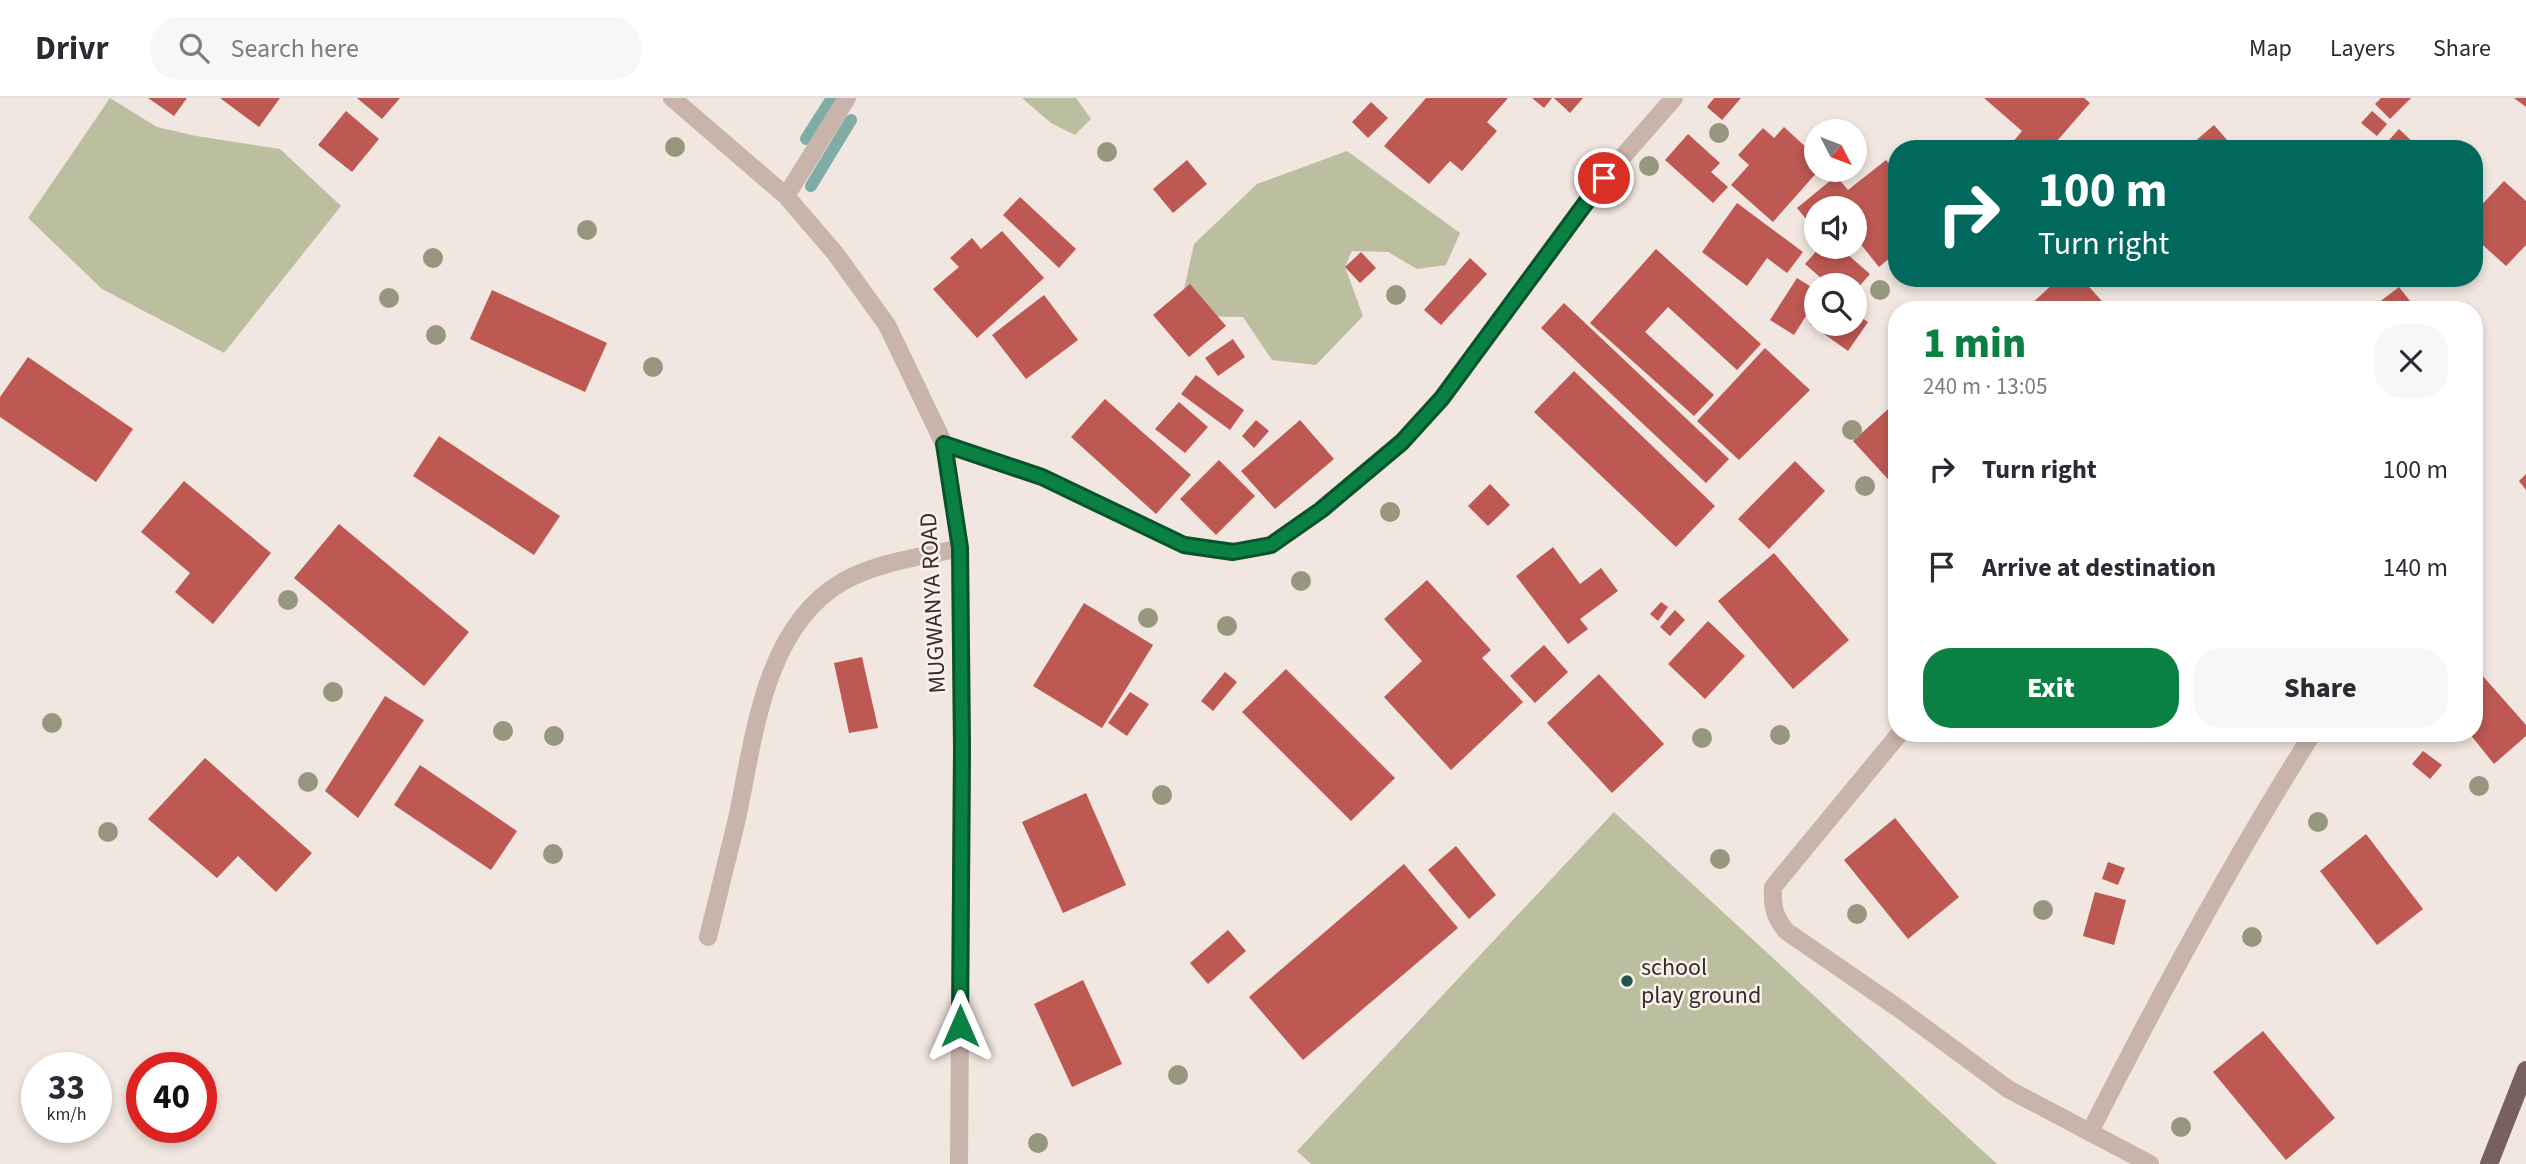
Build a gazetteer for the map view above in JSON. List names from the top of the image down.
{
  "streets": {
    "street": ["MUGWANYA ROAD"]
  },
  "places": ["school play ground"],
  "north": "bottom right",
  "page": {
    "header": "Drivr",
    "search": "Search here",
    "nav": ["Map", "Layers", "Share"],
    "turn": ["100 m", "Turn right"],
    "heading": ["1 min", "240 m · 13:05"],
    "list": [
      {
        "name": "Turn right",
        "value": "100 m"
      },
      {
        "name": "Arrive at destination",
        "value": "140 m"
      }
    ],
    "buttons": ["Exit", "Share"],
    "speed": "33 km/h",
    "limit": "40"
  }
}
